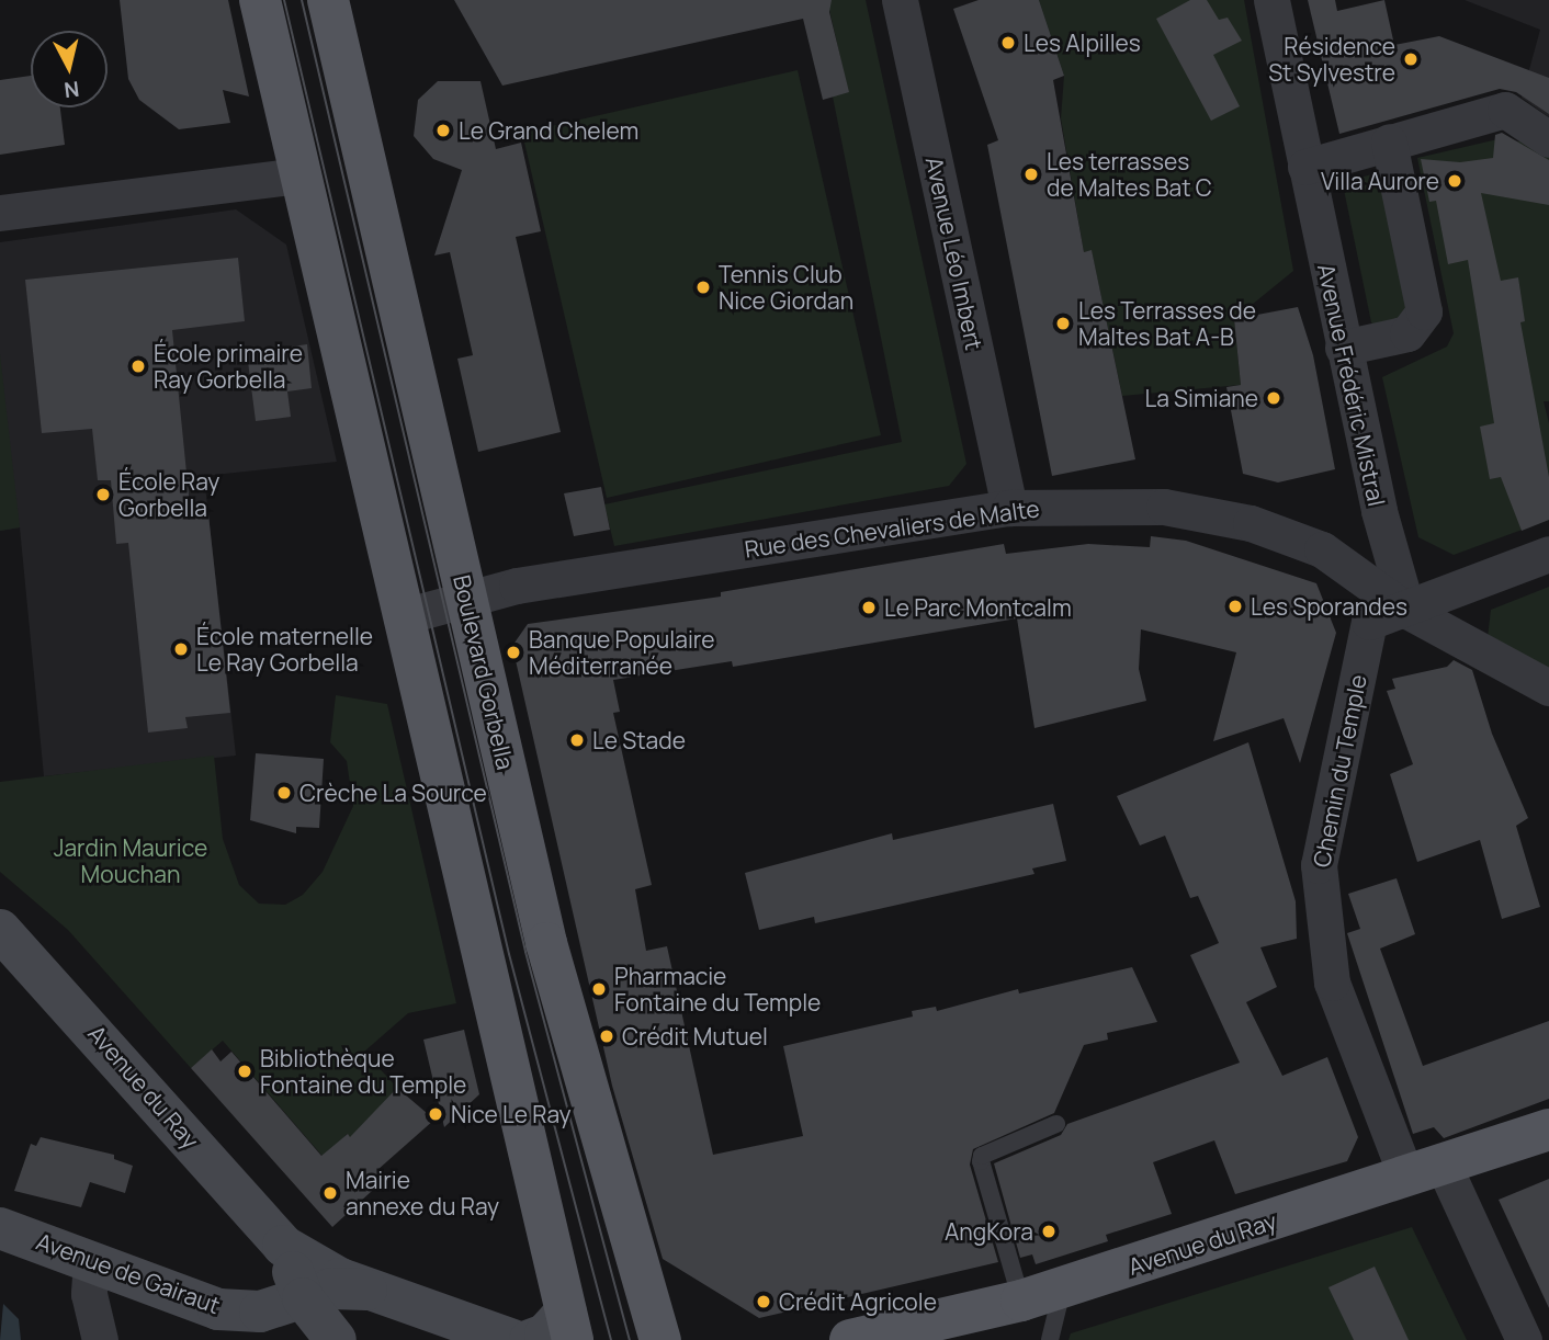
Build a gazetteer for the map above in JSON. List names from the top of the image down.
{
  "streets": {
    "main road": ["Boulevard Gorbella", "Avenue du Ray", "Avenue de Gairaut"],
    "street": [
      "Avenue Léo Imbert",
      "Avenue Frédéric Mistral",
      "Rue des Chevaliers de Malte",
      "Chemin du Temple"
    ]
  },
  "crossings": [
    ["Avenue Léo Imbert", "Rue des Chevaliers de Malte"],
    ["Avenue Frédéric Mistral", "Rue des Chevaliers de Malte"],
    ["Avenue Frédéric Mistral", "Chemin du Temple"],
    ["Rue des Chevaliers de Malte", "Boulevard Gorbella"],
    ["Rue des Chevaliers de Malte", "Chemin du Temple"],
    ["Chemin du Temple", "Avenue du Ray"],
    ["Avenue du Ray", "Avenue de Gairaut"]
  ],
  "parks": ["Jardin Maurice Mouchan"],
  "places": [
    "Les Alpilles",
    "Résidence St Sylvestre",
    "Le Grand Chelem",
    "Les terrasses de Maltes Bat C",
    "Villa Aurore",
    "Tennis Club Nice Giordan",
    "Les Terrasses de Maltes Bat A-B",
    "École primaire Ray Gorbella",
    "La Simiane",
    "École Ray Gorbella",
    "Les Sporandes",
    "Le Parc Montcalm",
    "École maternelle Le Ray Gorbella",
    "Banque Populaire Méditerranée",
    "Le Stade",
    "Crèche La Source",
    "Pharmacie Fontaine du Temple",
    "Crédit Mutuel",
    "Bibliothèque Fontaine du Temple",
    "Nice Le Ray",
    "Mairie annexe du Ray",
    "AngKora",
    "Crédit Agricole"
  ],
  "north": "bottom"
}
